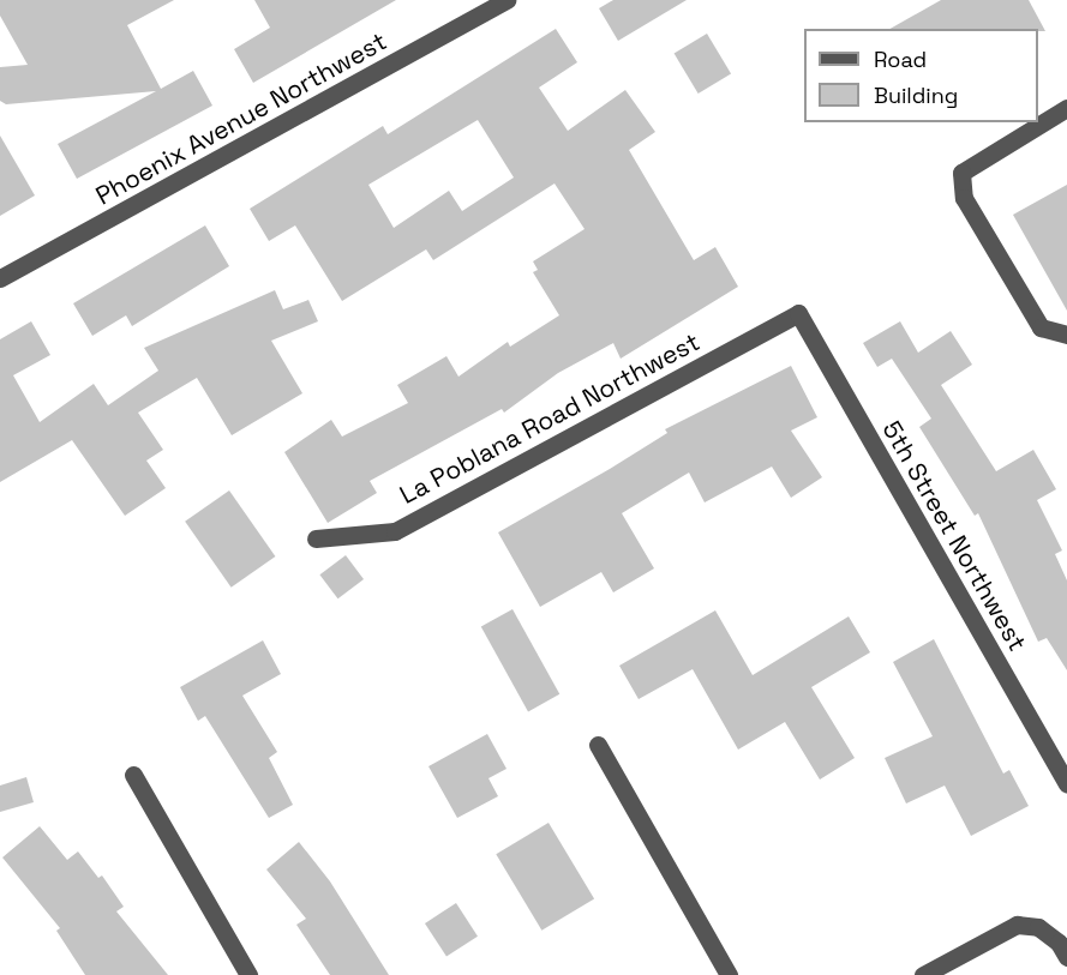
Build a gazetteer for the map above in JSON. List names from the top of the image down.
{
  "streets": {
    "street": ["Phoenix Avenue Northwest", "La Poblana Road Northwest", "5th Street Northwest"]
  },
  "crossings": [
    ["La Poblana Road Northwest", "5th Street Northwest"]
  ],
  "legend": ["Road", "Building"]
}
